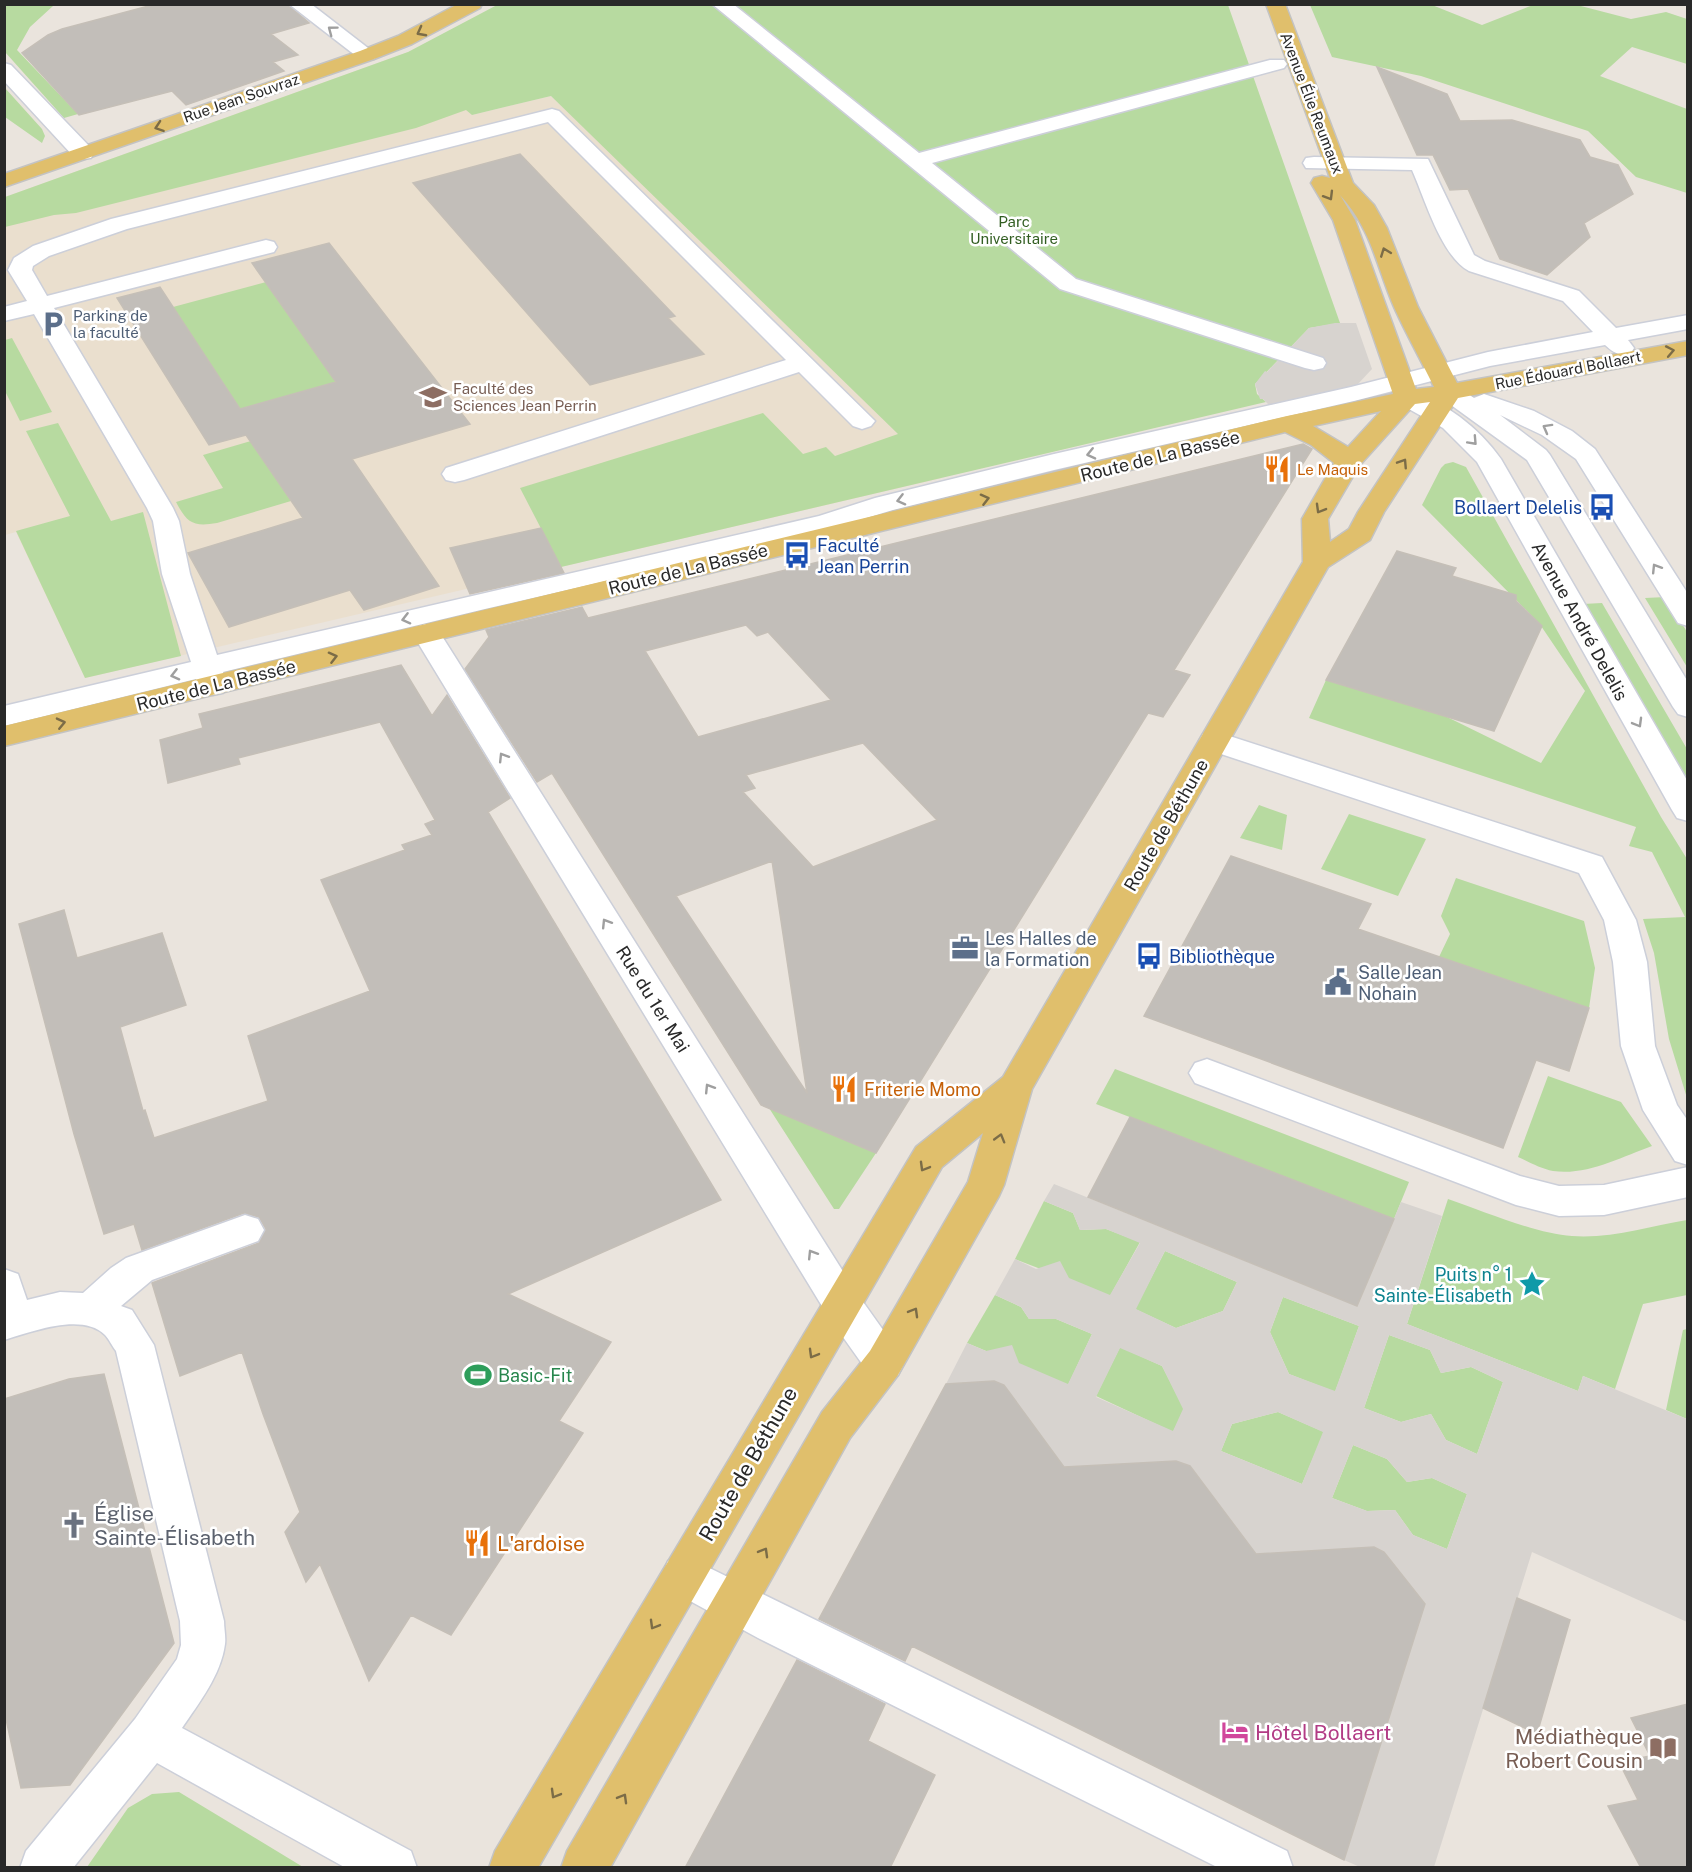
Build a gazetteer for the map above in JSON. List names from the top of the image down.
{
  "streets": {
    "main road": [
      "Rue Jean Souvraz",
      "Avenue Élie Reumaux",
      "Rue Édouard Bollaert",
      "Route de La Bassée",
      "Route de Béthune"
    ],
    "street": ["Avenue André Delelis", "Rue du 1er Mai"]
  },
  "crossings": [
    ["Avenue Élie Reumaux", "Rue Édouard Bollaert"],
    ["Avenue Élie Reumaux", "Route de La Bassée"],
    ["Avenue Élie Reumaux", "Avenue André Delelis"],
    ["Avenue Élie Reumaux", "Route de Béthune"],
    ["Rue Édouard Bollaert", "Avenue André Delelis"],
    ["Rue Édouard Bollaert", "Route de Béthune"],
    ["Route de La Bassée", "Avenue André Delelis"],
    ["Route de La Bassée", "Rue du 1er Mai"],
    ["Avenue André Delelis", "Route de Béthune"],
    ["Route de Béthune", "Rue du 1er Mai"]
  ],
  "one_way": ["Rue Jean Souvraz", "Route de La Bassée", "Rue du 1er Mai"],
  "parks": ["Parc Universitaire"],
  "places": {
    "parking": ["Parking de la faculté"],
    "school or university": ["Faculté des Sciences Jean Perrin"],
    "restaurant": ["Le Maquis", "Friterie Momo", "L'ardoise"],
    "bus stop": ["Bollaert Delelis", "Faculté Jean Perrin", "Bibliothèque"],
    "office": ["Les Halles de la Formation"],
    "public building": ["Salle Jean Nohain"],
    "place": ["Puits n° 1 Sainte-Élisabeth"],
    "sports": ["Basic-Fit"],
    "church": ["Église Sainte-Élisabeth"],
    "hotel": ["Hôtel Bollaert"],
    "library": ["Médiathèque Robert Cousin"]
  }
}
